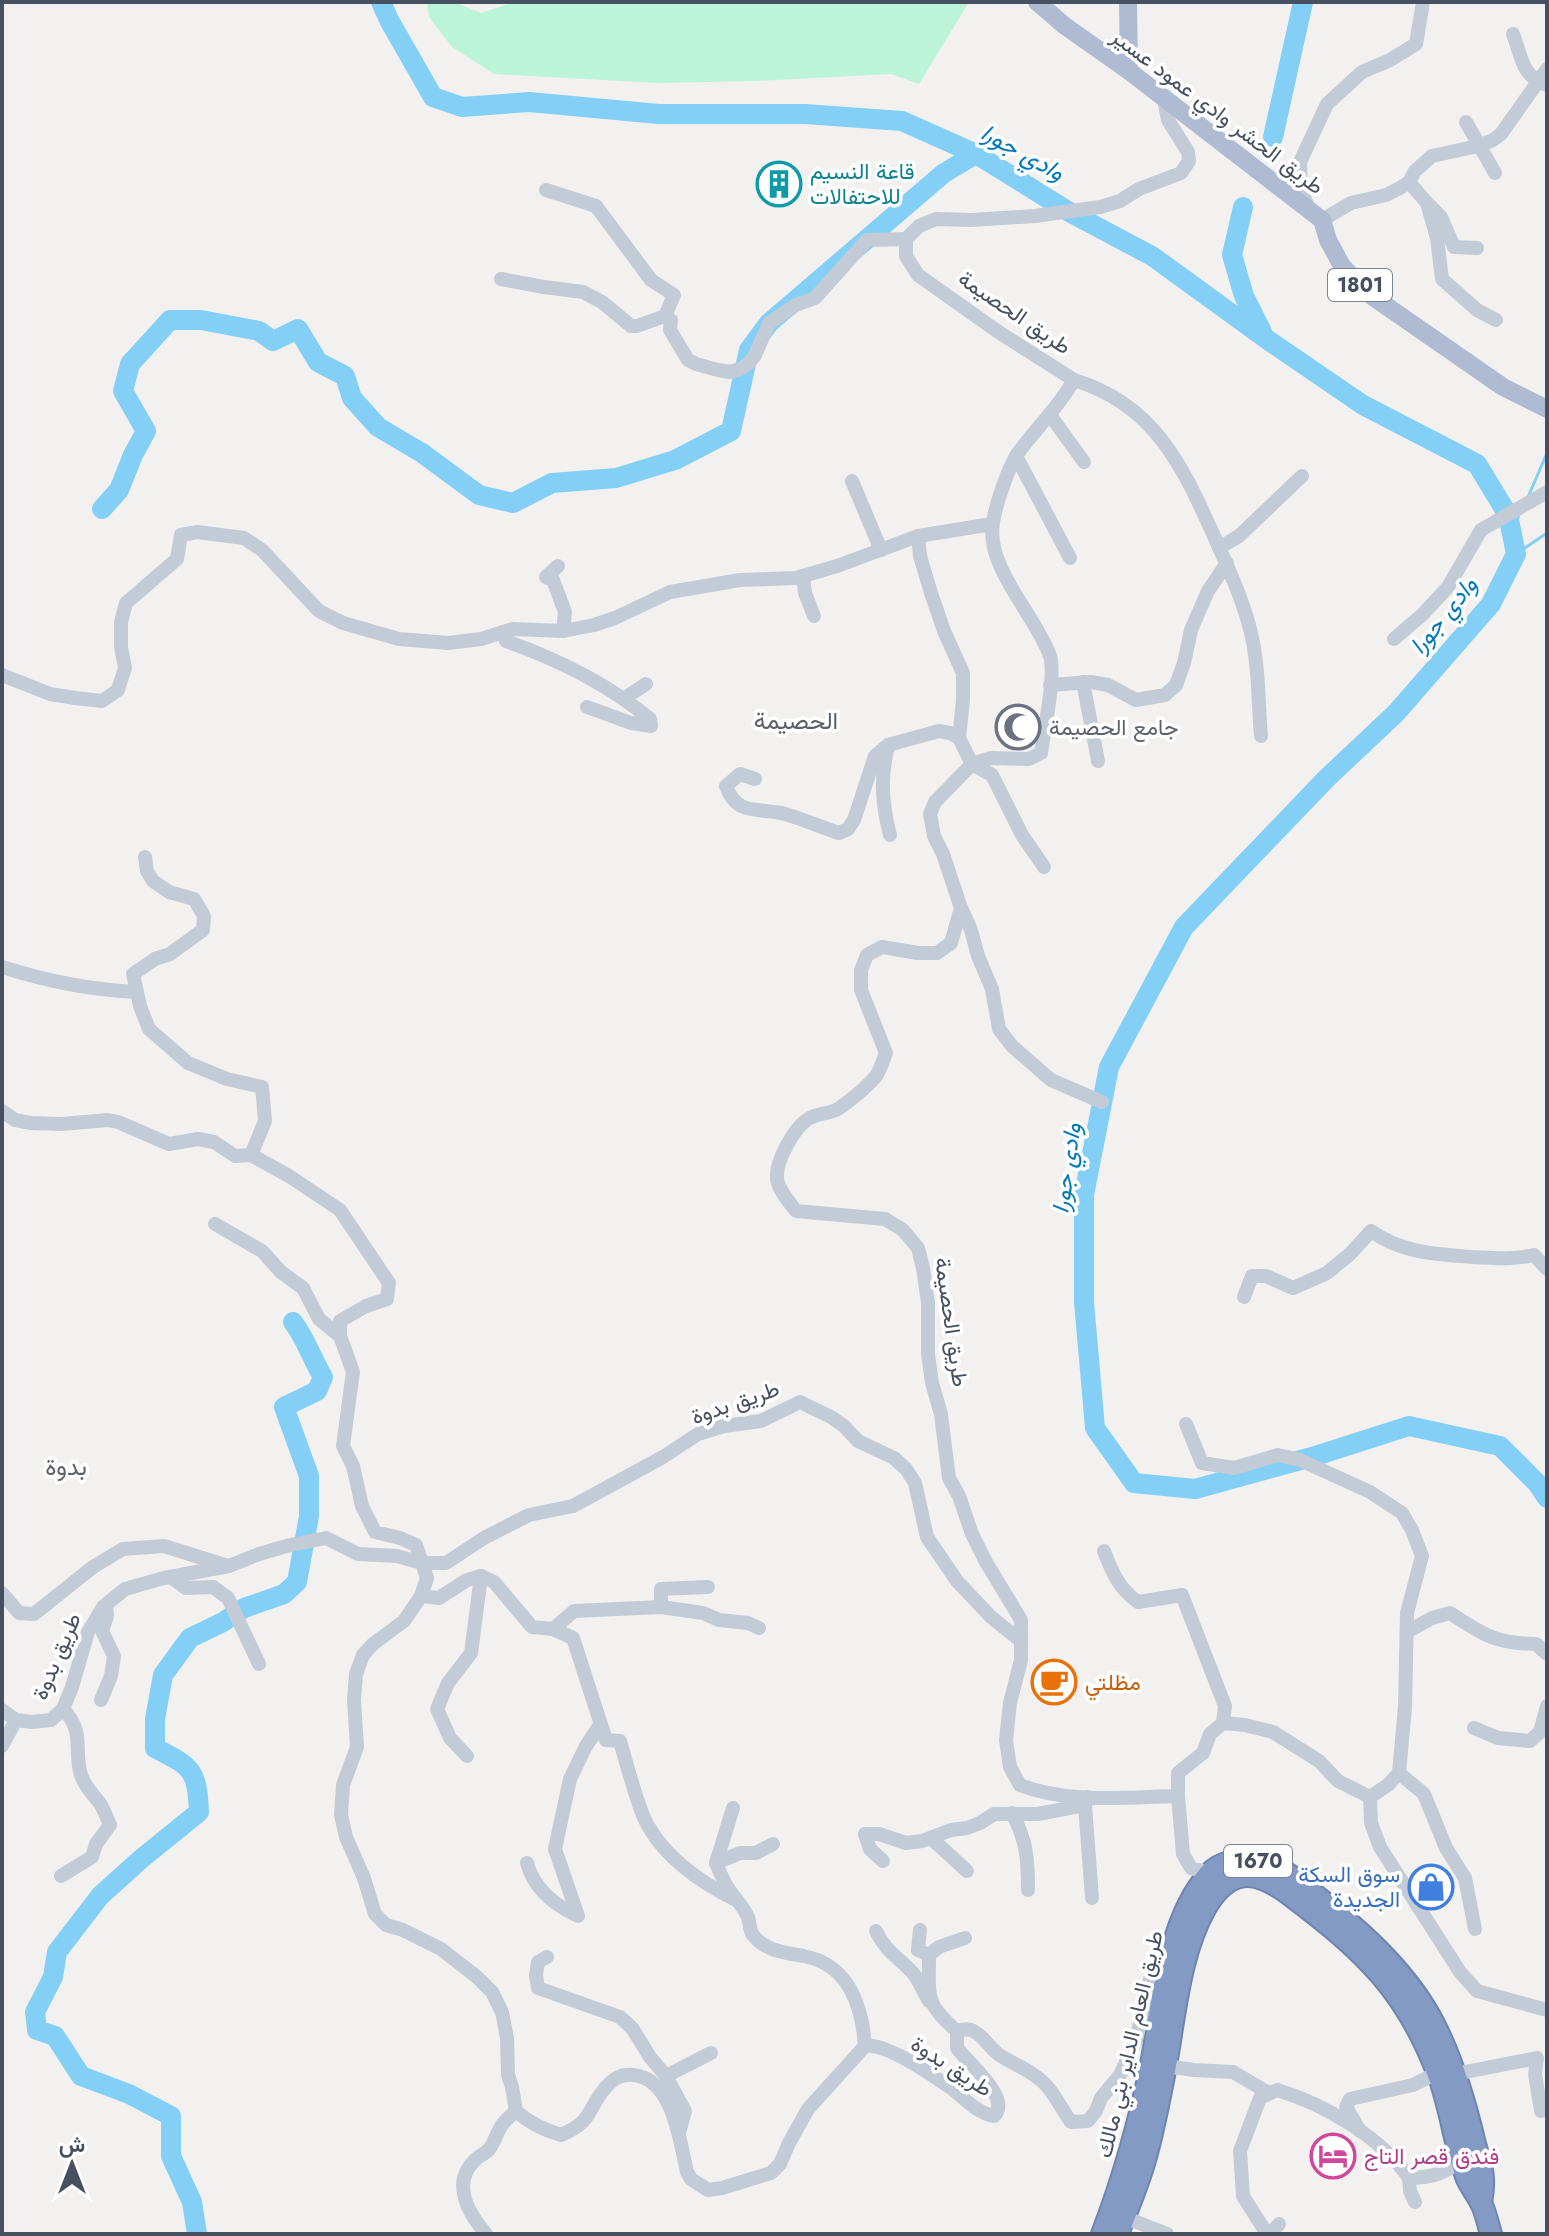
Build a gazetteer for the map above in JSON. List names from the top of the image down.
{
  "streets": {
    "highway": ["1670", "طريق العام الداير بني مالك"],
    "main road": ["طريق الحشر وادي عمود عسير", "1801"],
    "street": ["طريق الحصيمة", "طريق بدوة"]
  },
  "crossings": [
    ["طريق الحصيمة", "طريق بدوة"],
    ["طريق بدوة", "طريق العام الداير بني مالك"],
    ["1670", "طريق العام الداير بني مالك"]
  ],
  "districts": ["الحصيمة", "بدوة"],
  "water": ["وادي جورا"],
  "places": {
    "building": ["قاعة النسيم للاحتفالات"],
    "mosque": ["جامع الحصيمة"],
    "cafe": ["مظلتي"],
    "shop": ["سوق السكة الجديدة"],
    "hotel": ["فندق قصر التاج"]
  },
  "north": "top"
}
